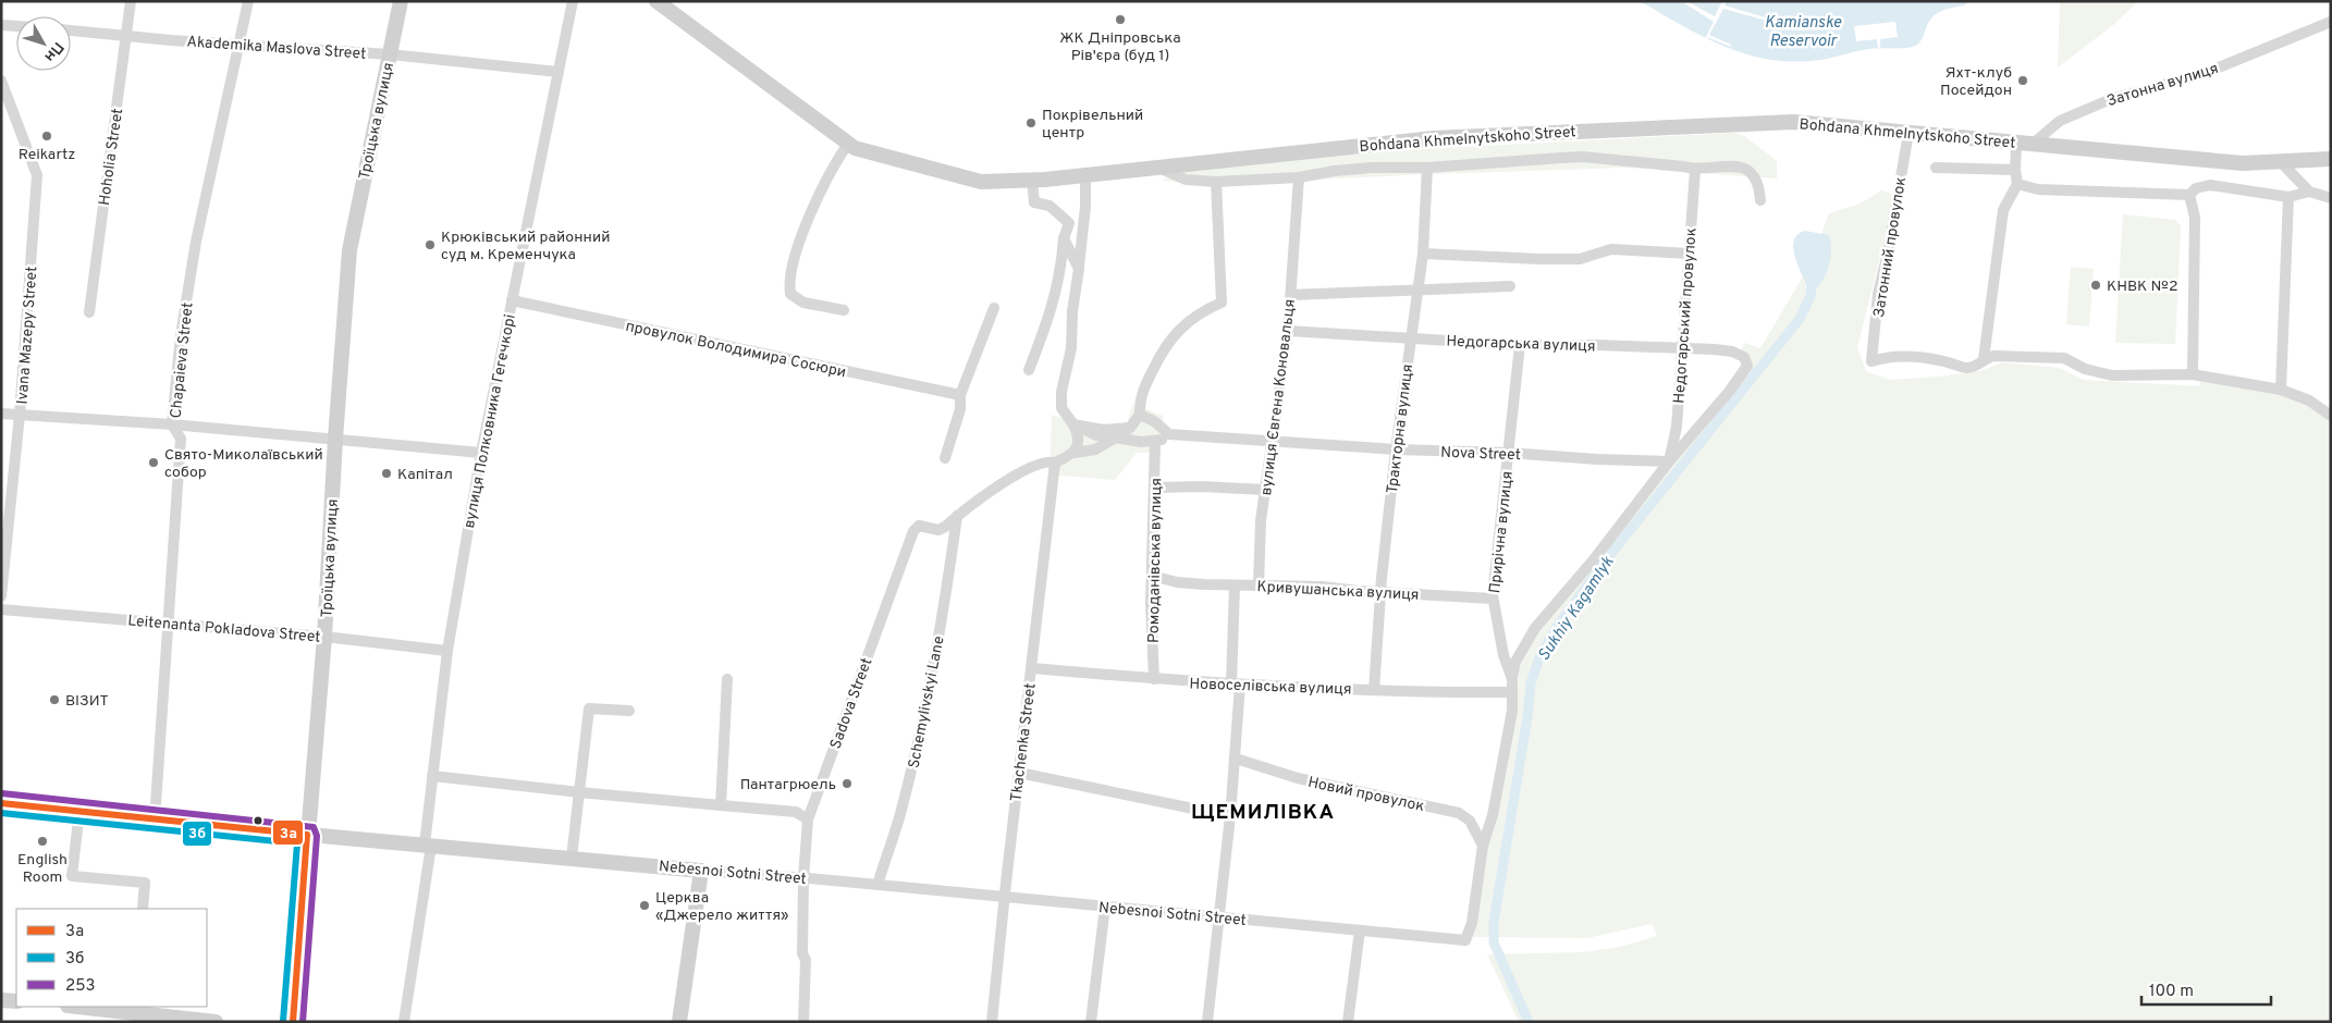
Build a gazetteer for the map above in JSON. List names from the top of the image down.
{
  "streets": {
    "main road": ["Троїцька вулиця", "Bohdana Khmelnytskoho Street", "Nebesnoi Sotni Street"],
    "street": [
      "Akademika Maslova Street",
      "Затонна вулиця",
      "Hoholia Street",
      "Затонний провулок",
      "Недогарський провулок",
      "Ivana Mazepy Street",
      "Недогарська вулиця",
      "провулок Володимира Сосюри",
      "Chapaieva Street",
      "вулиця Євгена Коновальця",
      "вулиця Полковника Гегечкорі",
      "Тракторна вулиця",
      "Nova Street",
      "Прирічна вулиця",
      "Ромоданівська вулиця",
      "Кривушанська вулиця",
      "Leitenanta Pokladova Street",
      "Новоселівська вулиця",
      "Schemylivskyi Lane",
      "Sadova Street",
      "Tkachenka Street",
      "Новий провулок"
    ]
  },
  "crossings": [
    ["Akademika Maslova Street", "Троїцька вулиця"],
    ["Akademika Maslova Street", "Hoholia Street"],
    ["Akademika Maslova Street", "Chapaieva Street"],
    ["Akademika Maslova Street", "вулиця Полковника Гегечкорі"],
    ["Затонна вулиця", "Bohdana Khmelnytskoho Street"],
    ["Троїцька вулиця", "Leitenanta Pokladova Street"],
    ["Троїцька вулиця", "Nebesnoi Sotni Street"],
    ["Bohdana Khmelnytskoho Street", "Затонний провулок"],
    ["Недогарський провулок", "Недогарська вулиця"],
    ["Недогарський провулок", "Nova Street"],
    ["Недогарська вулиця", "вулиця Євгена Коновальця"],
    ["Недогарська вулиця", "Тракторна вулиця"],
    ["Недогарська вулиця", "Nova Street"],
    ["Недогарська вулиця", "Прирічна вулиця"],
    ["провулок Володимира Сосюри", "вулиця Полковника Гегечкорі"],
    ["Chapaieva Street", "Leitenanta Pokladova Street"],
    ["Chapaieva Street", "Nebesnoi Sotni Street"],
    ["вулиця Євгена Коновальця", "Nova Street"],
    ["вулиця Євгена Коновальця", "Кривушанська вулиця"],
    ["вулиця Полковника Гегечкорі", "Leitenanta Pokladova Street"],
    ["вулиця Полковника Гегечкорі", "Nebesnoi Sotni Street"],
    ["Тракторна вулиця", "Nova Street"],
    ["Тракторна вулиця", "Кривушанська вулиця"],
    ["Тракторна вулиця", "Новоселівська вулиця"],
    ["Nova Street", "Прирічна вулиця"],
    ["Прирічна вулиця", "Кривушанська вулиця"],
    ["Прирічна вулиця", "Новоселівська вулиця"],
    ["Прирічна вулиця", "Новий провулок"],
    ["Прирічна вулиця", "Nebesnoi Sotni Street"],
    ["Ромоданівська вулиця", "Кривушанська вулиця"],
    ["Ромоданівська вулиця", "Новоселівська вулиця"],
    ["Новоселівська вулиця", "Tkachenka Street"],
    ["Schemylivskyi Lane", "Sadova Street"],
    ["Schemylivskyi Lane", "Nebesnoi Sotni Street"],
    ["Sadova Street", "Nebesnoi Sotni Street"],
    ["Tkachenka Street", "Nebesnoi Sotni Street"]
  ],
  "districts": ["ЩЕМИЛІВКА"],
  "water": ["Kamianske Reservoir", "Sukhiy Kagamlyk"],
  "places": [
    "ЖК Дніпровська Рів'єра (буд 1)",
    "Яхт-клуб Посейдон",
    "Покрівельний центр",
    "Reikartz",
    "Крюківський районний суд м. Кременчука",
    "КНВК №2",
    "Свято-Миколаївський собор",
    "Капітал",
    "ВІЗИТ",
    "Пантагрюель",
    "English Room",
    "Церква «Джерело життя»"
  ],
  "lines": ["transit line 253", "transit line 3а", "transit line 3б"],
  "legend": ["3а", "3б", "253"],
  "scale_bar": "100 m",
  "north": "bottom right"
}
